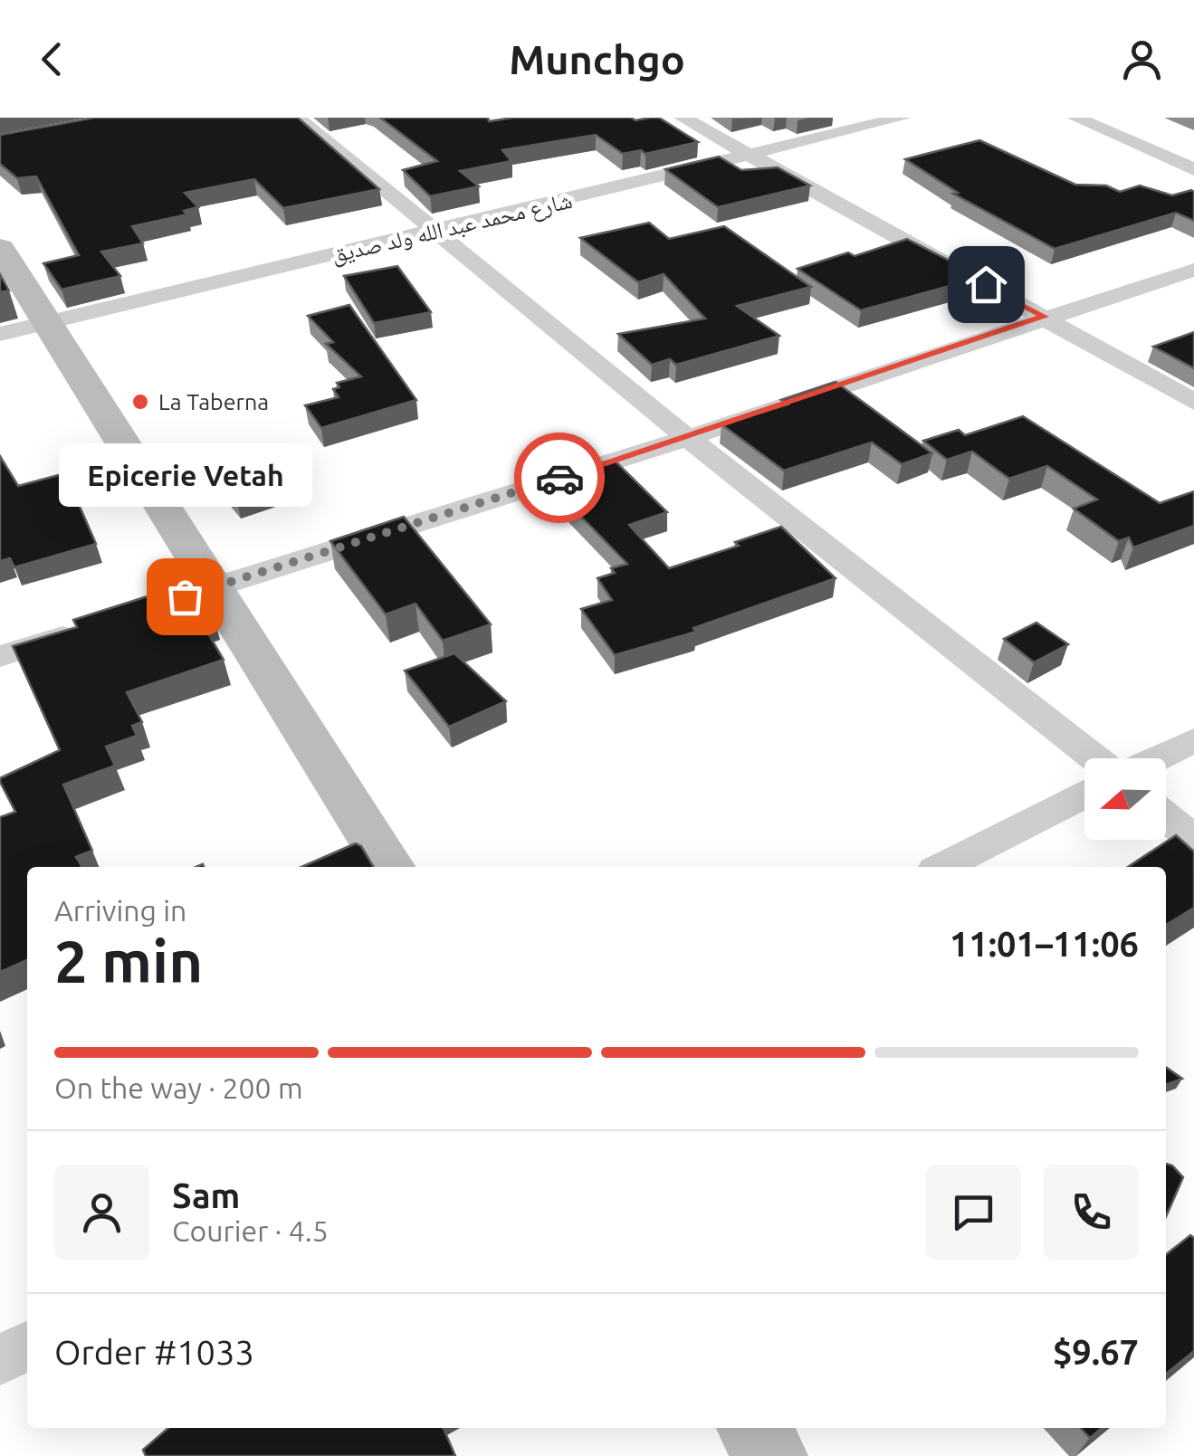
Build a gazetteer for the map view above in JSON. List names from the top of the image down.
{
  "streets": {
    "street": ["شارع محمد عبد الله ولد صديق"]
  },
  "places": ["La Taberna", "Epicerie Vetah"],
  "north": "left",
  "page": {
    "header": "Munchgo",
    "bubble": "Epicerie Vetah",
    "heading": ["2 min", "Arriving in", "11:01–11:06"],
    "panel": [
      "Sam",
      "Courier · 4.5",
      "Order #1033",
      "$9.67"
    ],
    "bar": "On the way · 200 m"
  }
}
